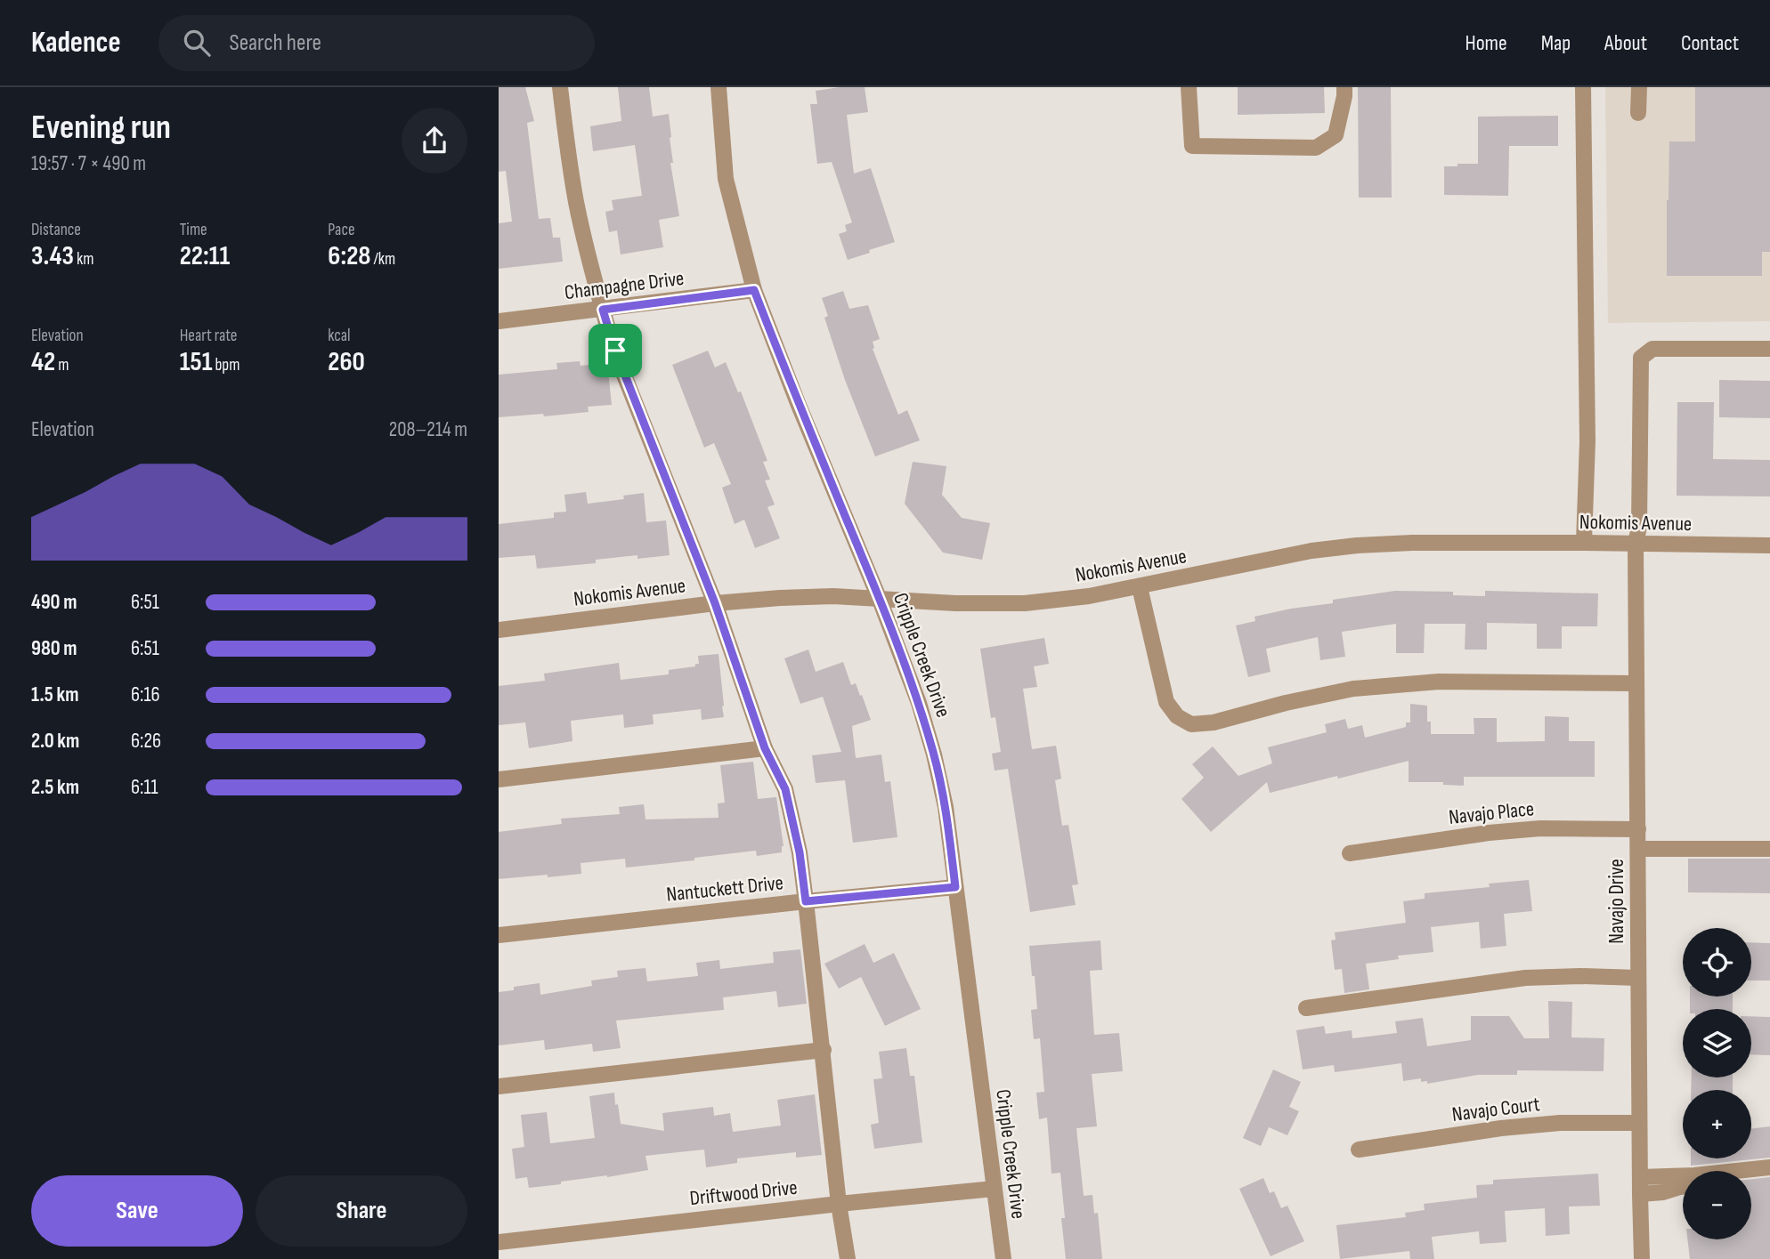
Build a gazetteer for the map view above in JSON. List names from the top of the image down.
{
  "streets": {
    "street": [
      "Champagne Drive",
      "Nokomis Avenue",
      "Cripple Creek Drive",
      "Navajo Place",
      "Nantuckett Drive",
      "Navajo Drive",
      "Navajo Court",
      "Driftwood Drive"
    ]
  },
  "crossings": [
    ["Champagne Drive", "Cripple Creek Drive"],
    ["Nokomis Avenue", "Cripple Creek Drive"],
    ["Nokomis Avenue", "Navajo Drive"],
    ["Cripple Creek Drive", "Nantuckett Drive"],
    ["Cripple Creek Drive", "Driftwood Drive"],
    ["Navajo Place", "Navajo Drive"],
    ["Navajo Drive", "Navajo Court"]
  ],
  "page": {
    "header": "Kadence",
    "search": "Search here",
    "nav": [
      "Home",
      "Map",
      "About",
      "Contact"
    ],
    "heading": ["Evening run", "19:57 · 7 × 490 m"],
    "stats": [
      ["Distance", "3.43 km"],
      ["Time", "22:11"],
      ["Pace", "6:28 /km"],
      ["Elevation", "42 m"],
      ["Heart rate", "151 bpm"],
      ["kcal", "260"]
    ],
    "chart": ["Elevation", "208–214 m"],
    "list": [
      {
        "name": "490 m",
        "note": "6:51"
      },
      {
        "name": "980 m",
        "note": "6:51"
      },
      {
        "name": "1.5 km",
        "note": "6:16"
      },
      {
        "name": "2.0 km",
        "note": "6:26"
      },
      {
        "name": "2.5 km",
        "note": "6:11"
      }
    ],
    "map_buttons": ["+", "−"],
    "buttons": ["Save", "Share"]
  }
}
